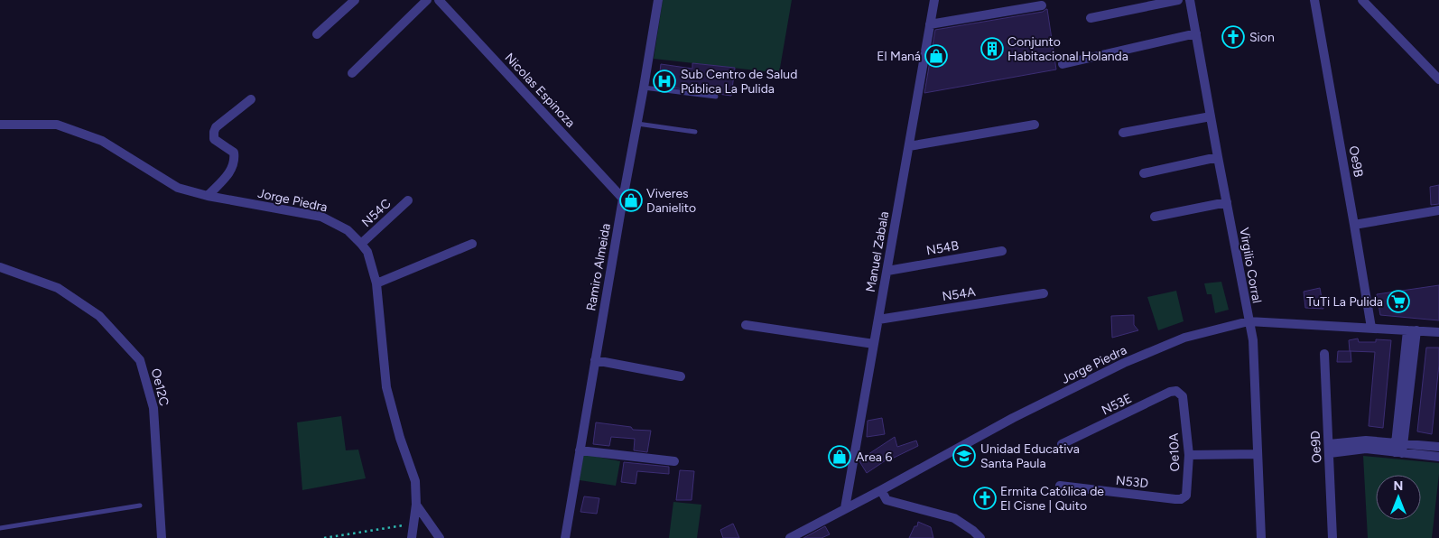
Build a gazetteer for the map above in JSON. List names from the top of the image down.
{
  "streets": {
    "street": [
      "Nicolas Espinoza",
      "Oe9B",
      "Jorge Piedra",
      "N54C",
      "N54B",
      "Manuel Zabala",
      "Virgilio Corral",
      "Ramiro Almeida",
      "N54A",
      "Oe12C",
      "N53E",
      "Oe9D",
      "Oe10A",
      "N53D"
    ]
  },
  "crossings": [
    ["Nicolas Espinoza", "Ramiro Almeida"],
    ["Oe9B", "Jorge Piedra"],
    ["Jorge Piedra", "N54C"],
    ["Jorge Piedra", "Manuel Zabala"],
    ["Jorge Piedra", "Virgilio Corral"],
    ["N54B", "Manuel Zabala"],
    ["Manuel Zabala", "N54A"],
    ["N53E", "Oe10A"],
    ["Oe10A", "N53D"]
  ],
  "places": {
    "church": ["Sion", "Ermita Católica de El Cisne | Quito"],
    "building": ["Conjunto Habitacional Holanda"],
    "shop": ["El Maná", "Viveres Danielito", "Area 6"],
    "hospital": ["Sub Centro de Salud Pública La Pulida"],
    "supermarket": ["TuTi La Pulida"],
    "school or university": ["Unidad Educativa Santa Paula"]
  },
  "north": "top"
}
